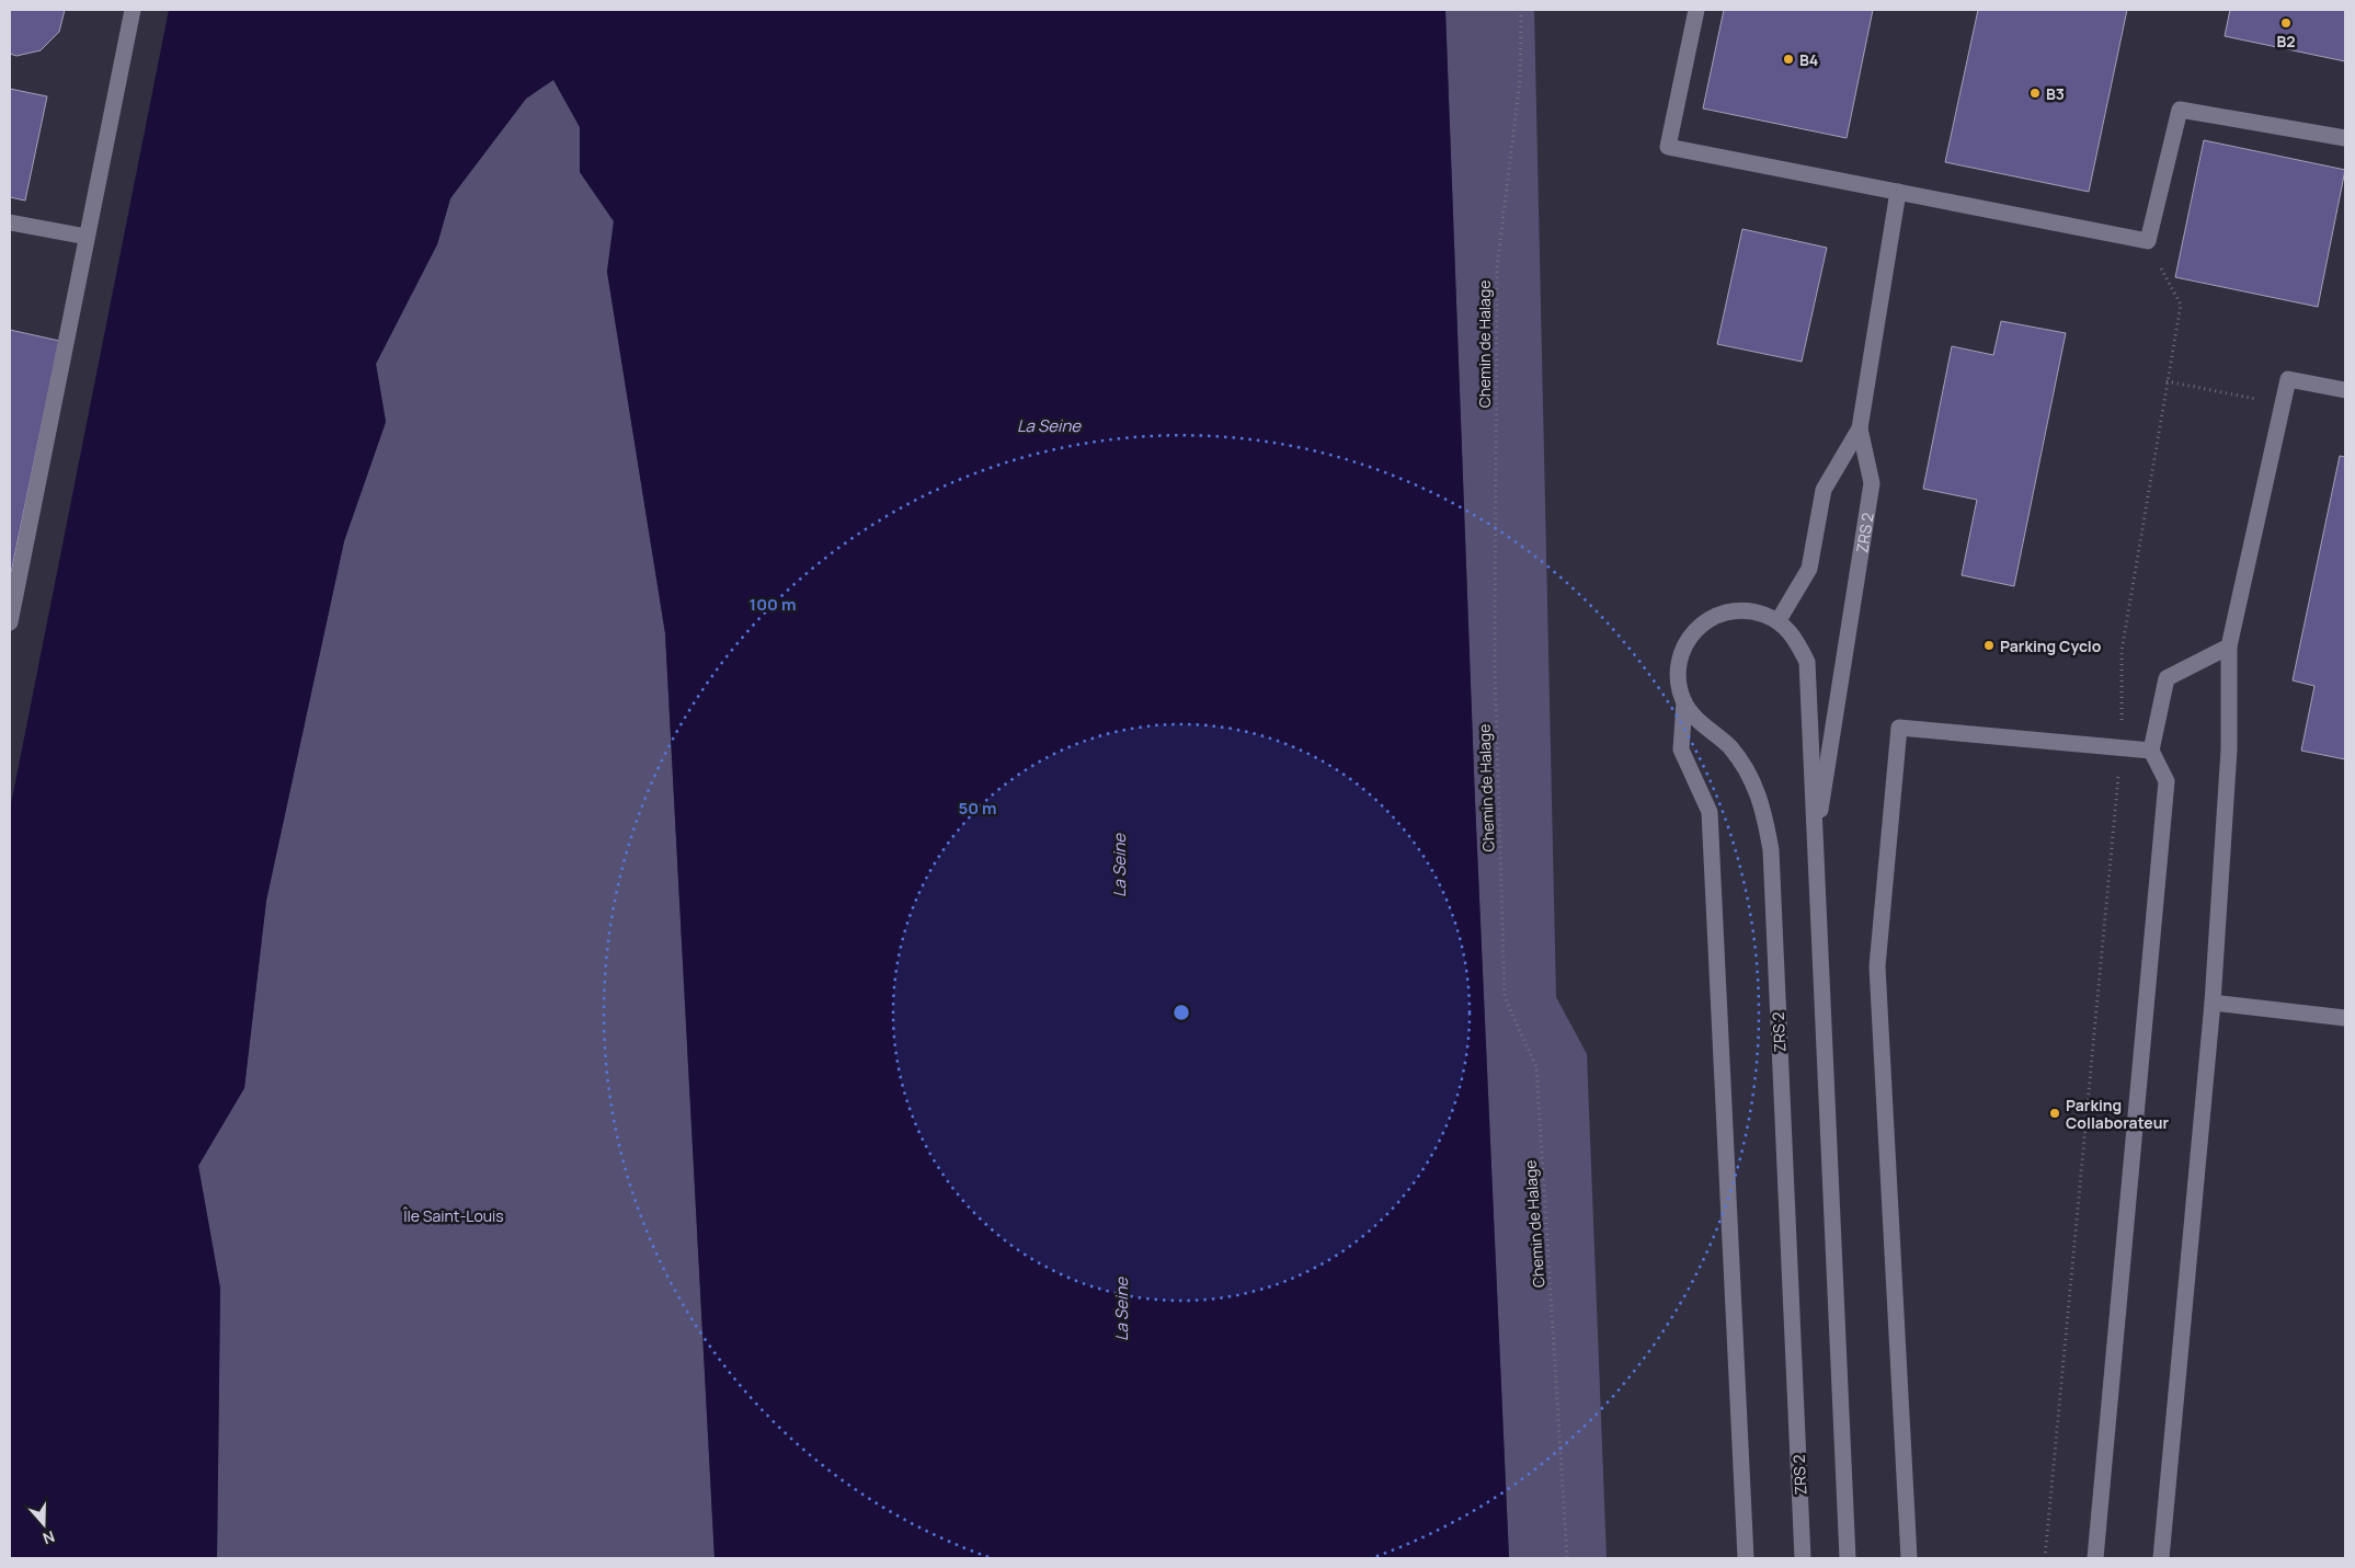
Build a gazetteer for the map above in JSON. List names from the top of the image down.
{
  "streets": {
    "lane": ["ZRS 2"],
    "path": ["Chemin de Halage"]
  },
  "water": ["La Seine"],
  "parks": ["Île Saint-Louis"],
  "places": [
    "B2",
    "B4",
    "B3",
    "Parking Cyclo",
    "Parking Collaborateur"
  ],
  "north": "bottom",
  "rings": ["100 m", "50 m"]
}
